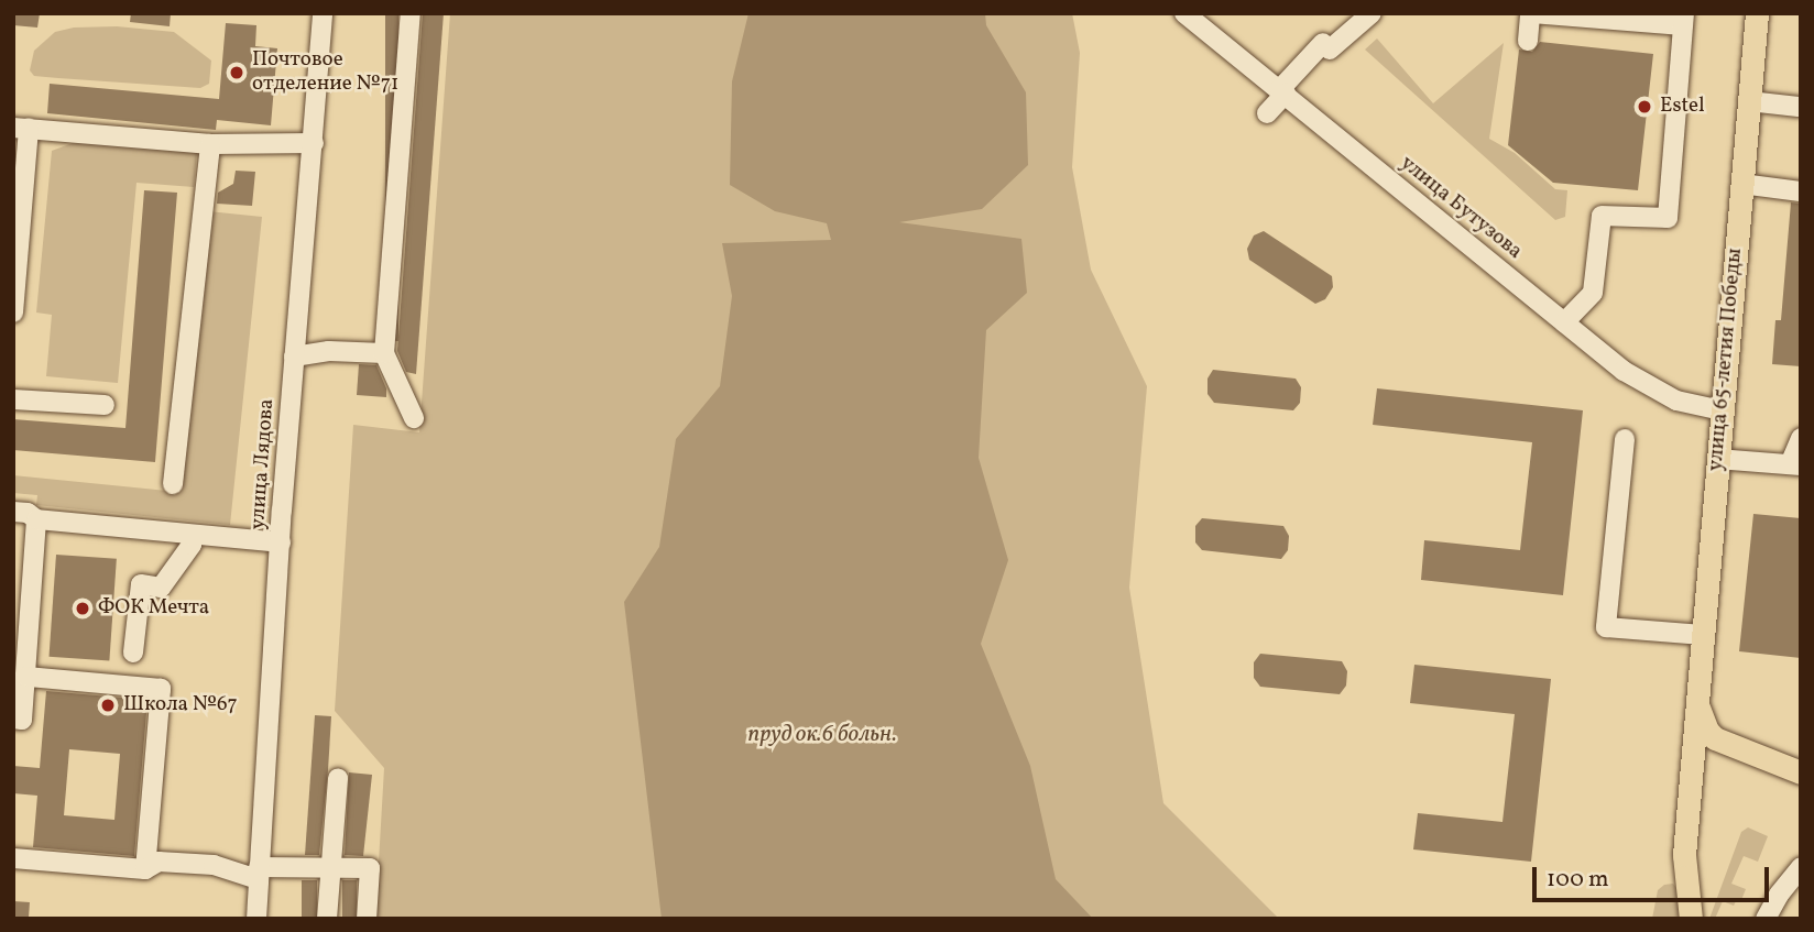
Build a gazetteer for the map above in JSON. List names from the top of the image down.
{
  "streets": {
    "main road": ["улица 65-летия Победы"],
    "street": ["улица Бутузова", "улица Лядова"]
  },
  "crossings": [
    ["улица Бутузова", "улица 65-летия Победы"]
  ],
  "water": ["пруд ок.6 больн."],
  "places": [
    "Почтовое отделение №71",
    "Estel",
    "ФОК Мечта",
    "Школа №67"
  ],
  "scale_bar": "100 m"
}
